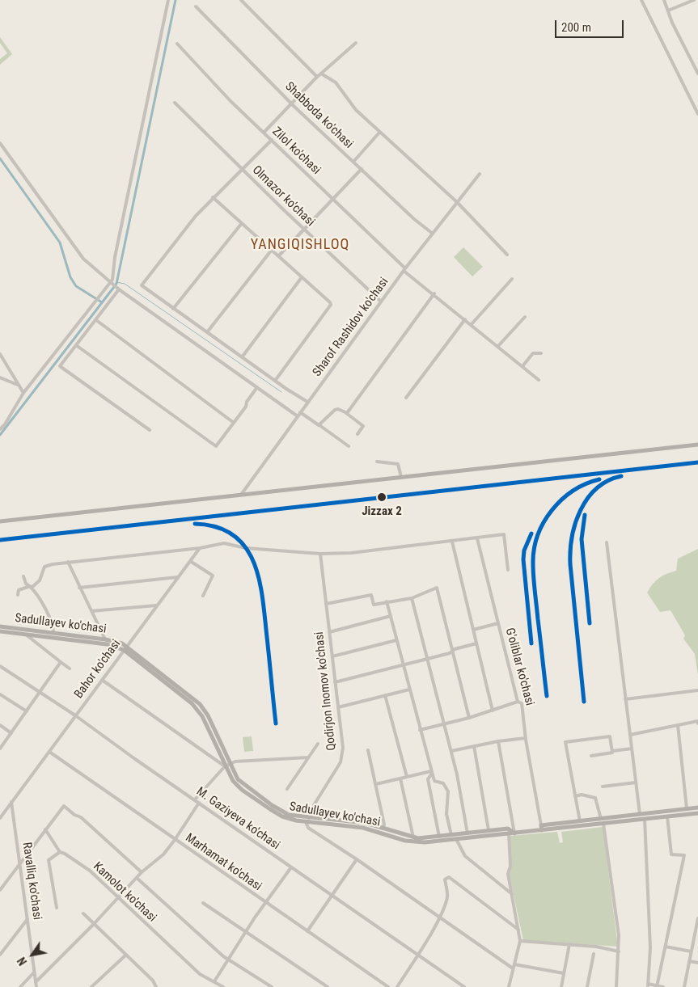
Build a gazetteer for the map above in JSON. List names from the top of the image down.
{
  "streets": {
    "main road": ["Sadullayev ko'chasi"],
    "street": [
      "Shabboda ko'chasi",
      "Zilol ko'chasi",
      "Olmazor ko'chasi",
      "Sharof Rashidov ko'chasi",
      "G'oliblar ko'chasi",
      "Bahor ko'chasi",
      "Qodirjon Inomov ko'chasi",
      "M. Gaziyeva ko'chasi",
      "Marhamat ko'chasi",
      "Ravalliq ko'chasi",
      "Kamolot ko'chasi"
    ]
  },
  "crossings": [
    ["Shabboda ko'chasi", "Sharof Rashidov ko'chasi"],
    ["Zilol ko'chasi", "Sharof Rashidov ko'chasi"],
    ["Olmazor ko'chasi", "Sharof Rashidov ko'chasi"],
    ["Sadullayev ko'chasi", "Bahor ko'chasi"],
    ["Bahor ko'chasi", "M. Gaziyeva ko'chasi"],
    ["Bahor ko'chasi", "Marhamat ko'chasi"],
    ["Bahor ko'chasi", "Ravalliq ko'chasi"]
  ],
  "districts": ["YANGIQISHLOQ"],
  "places": ["Jizzax 2"],
  "scale_bar": "200 m",
  "north": "bottom left"
}
